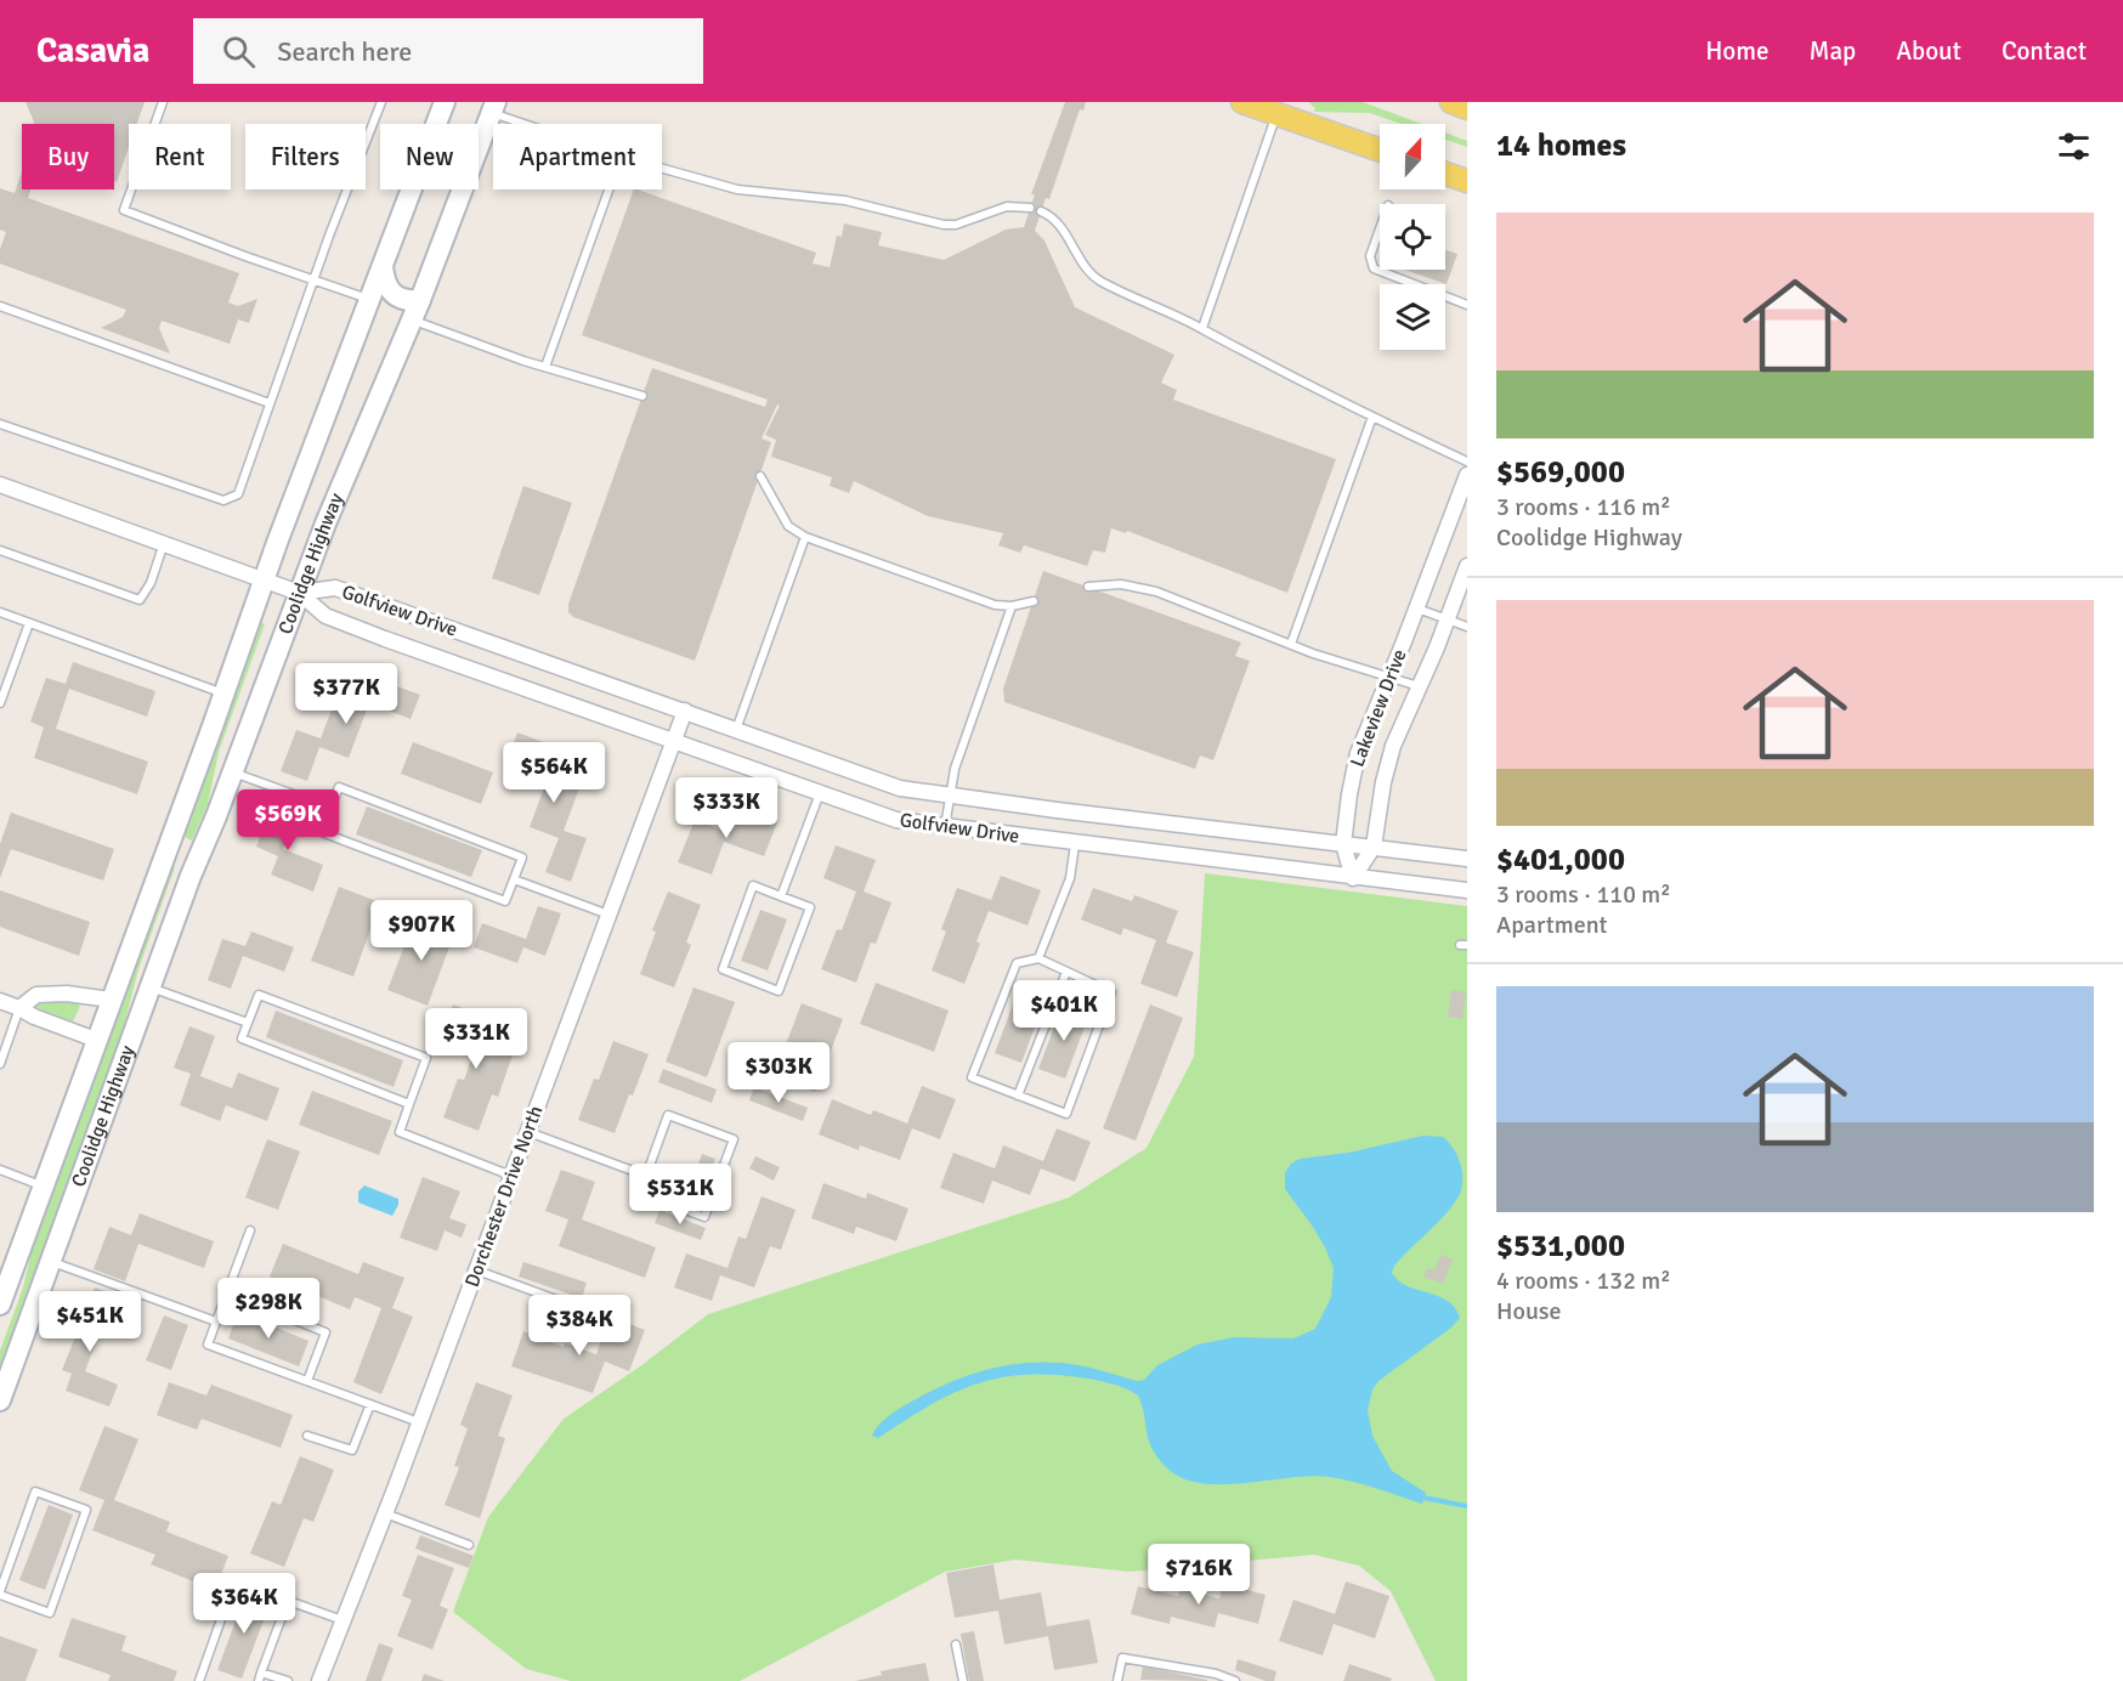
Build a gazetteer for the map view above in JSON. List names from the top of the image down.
{
  "streets": {
    "main road": ["Coolidge Highway"],
    "street": ["Golfview Drive", "Lakeview Drive", "Dorchester Drive North"]
  },
  "crossings": [
    ["Coolidge Highway", "Golfview Drive"],
    ["Golfview Drive", "Lakeview Drive"],
    ["Golfview Drive", "Dorchester Drive North"]
  ],
  "north": "top",
  "page": {
    "header": "Casavia",
    "search": "Search here",
    "nav": [
      "Home",
      "Map",
      "About",
      "Contact"
    ],
    "heading": "14 homes",
    "chip": [
      "Buy",
      "Rent",
      "Filters",
      "New",
      "Apartment"
    ],
    "list": [
      {
        "name": "$569,000",
        "note": "3 rooms · 116 m² · Coolidge Highway"
      },
      {
        "name": "$401,000",
        "note": "3 rooms · 110 m² · Apartment"
      },
      {
        "name": "$531,000",
        "note": "4 rooms · 132 m² · House"
      }
    ],
    "price": [
      "$377K",
      "$564K",
      "$333K",
      "$569K",
      "$907K",
      "$401K",
      "$331K",
      "$303K",
      "$531K",
      "$298K",
      "$451K",
      "$384K",
      "$716K",
      "$364K"
    ]
  }
}
